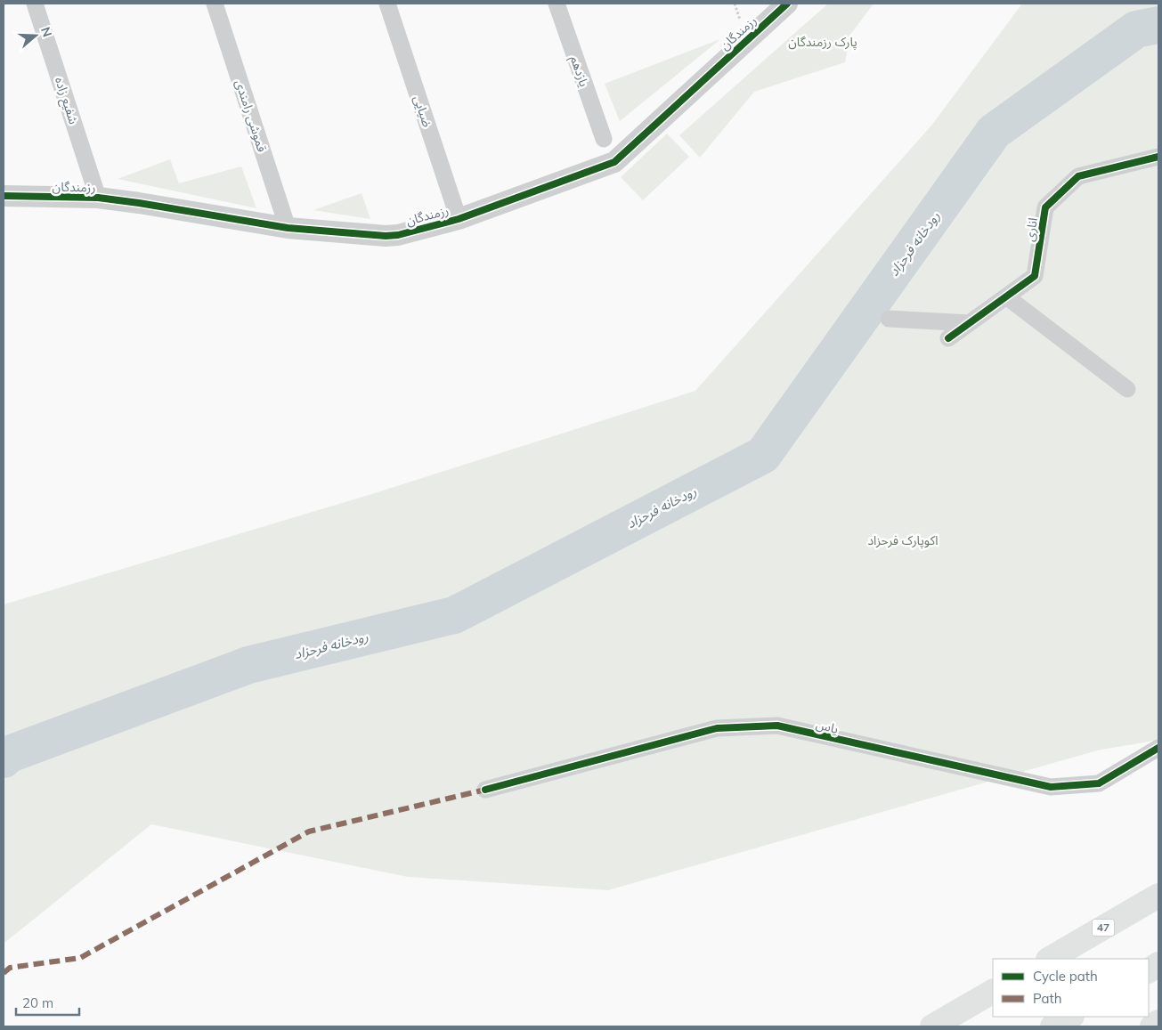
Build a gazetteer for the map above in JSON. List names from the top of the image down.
{
  "streets": {
    "highway": ["47"],
    "street": [
      "رزمندگان",
      "یازدهم",
      "شفیع زاده",
      "ضیایی",
      "قموشی رامندی",
      "اناری",
      "یاس"
    ]
  },
  "crossings": [
    ["رزمندگان", "شفیع زاده"],
    ["رزمندگان", "ضیایی"],
    ["رزمندگان", "قموشی رامندی"]
  ],
  "water": ["رودخانه فرحزاد"],
  "parks": ["پارک رزمندگان", "اکوپارک فرحزاد"],
  "legend": ["Cycle path", "Path"],
  "scale_bar": "20 m",
  "north": "right"
}
